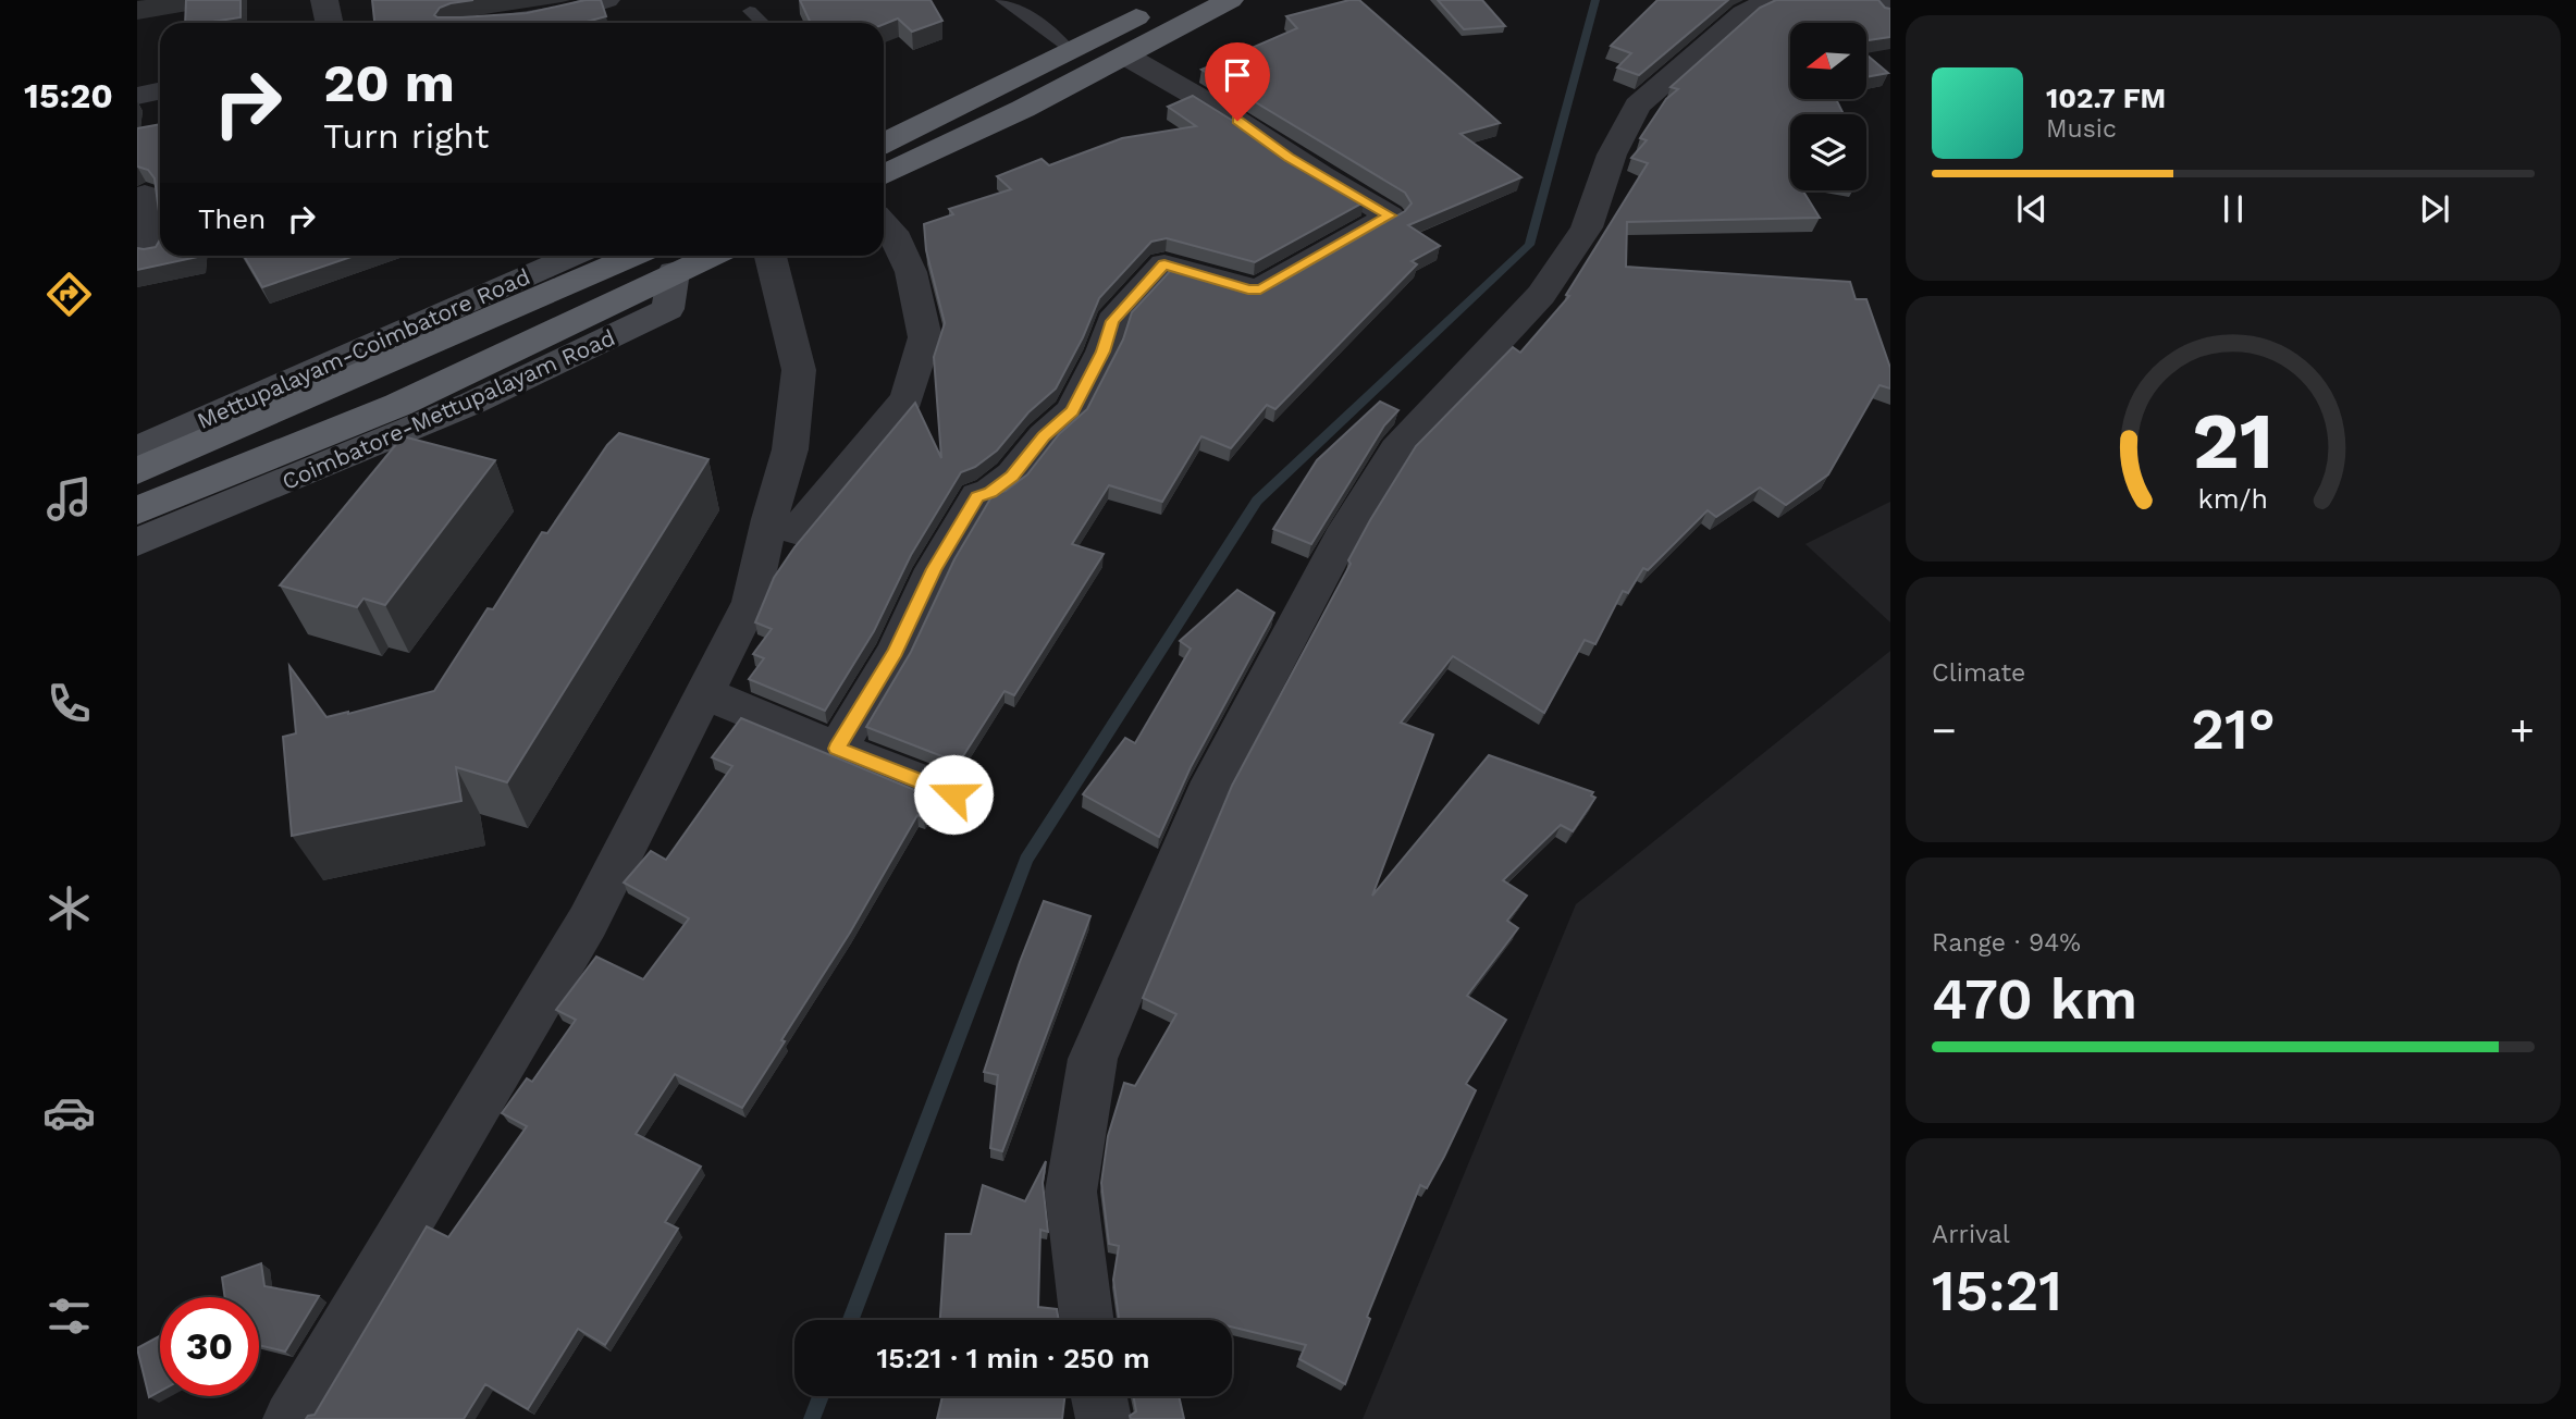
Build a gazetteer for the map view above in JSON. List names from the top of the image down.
{
  "streets": {
    "main road": ["Mettupalayam-Coimbatore Road", "Coimbatore-Mettupalayam Road"]
  },
  "north": "left",
  "page": {
    "tabs": "15:20",
    "turn": ["20 m", "Turn right"],
    "song": ["102.7 FM", "Music"],
    "then": "Then",
    "tile": [
      "Climate",
      ["Range · 94%", "470 km"],
      ["Arrival", "15:21"]
    ],
    "heat": ["−", "21°", "+"],
    "limit": "30",
    "trip": "15:21 · 1 min · 250 m",
    "gauge": ["21", "km/h"]
  }
}
